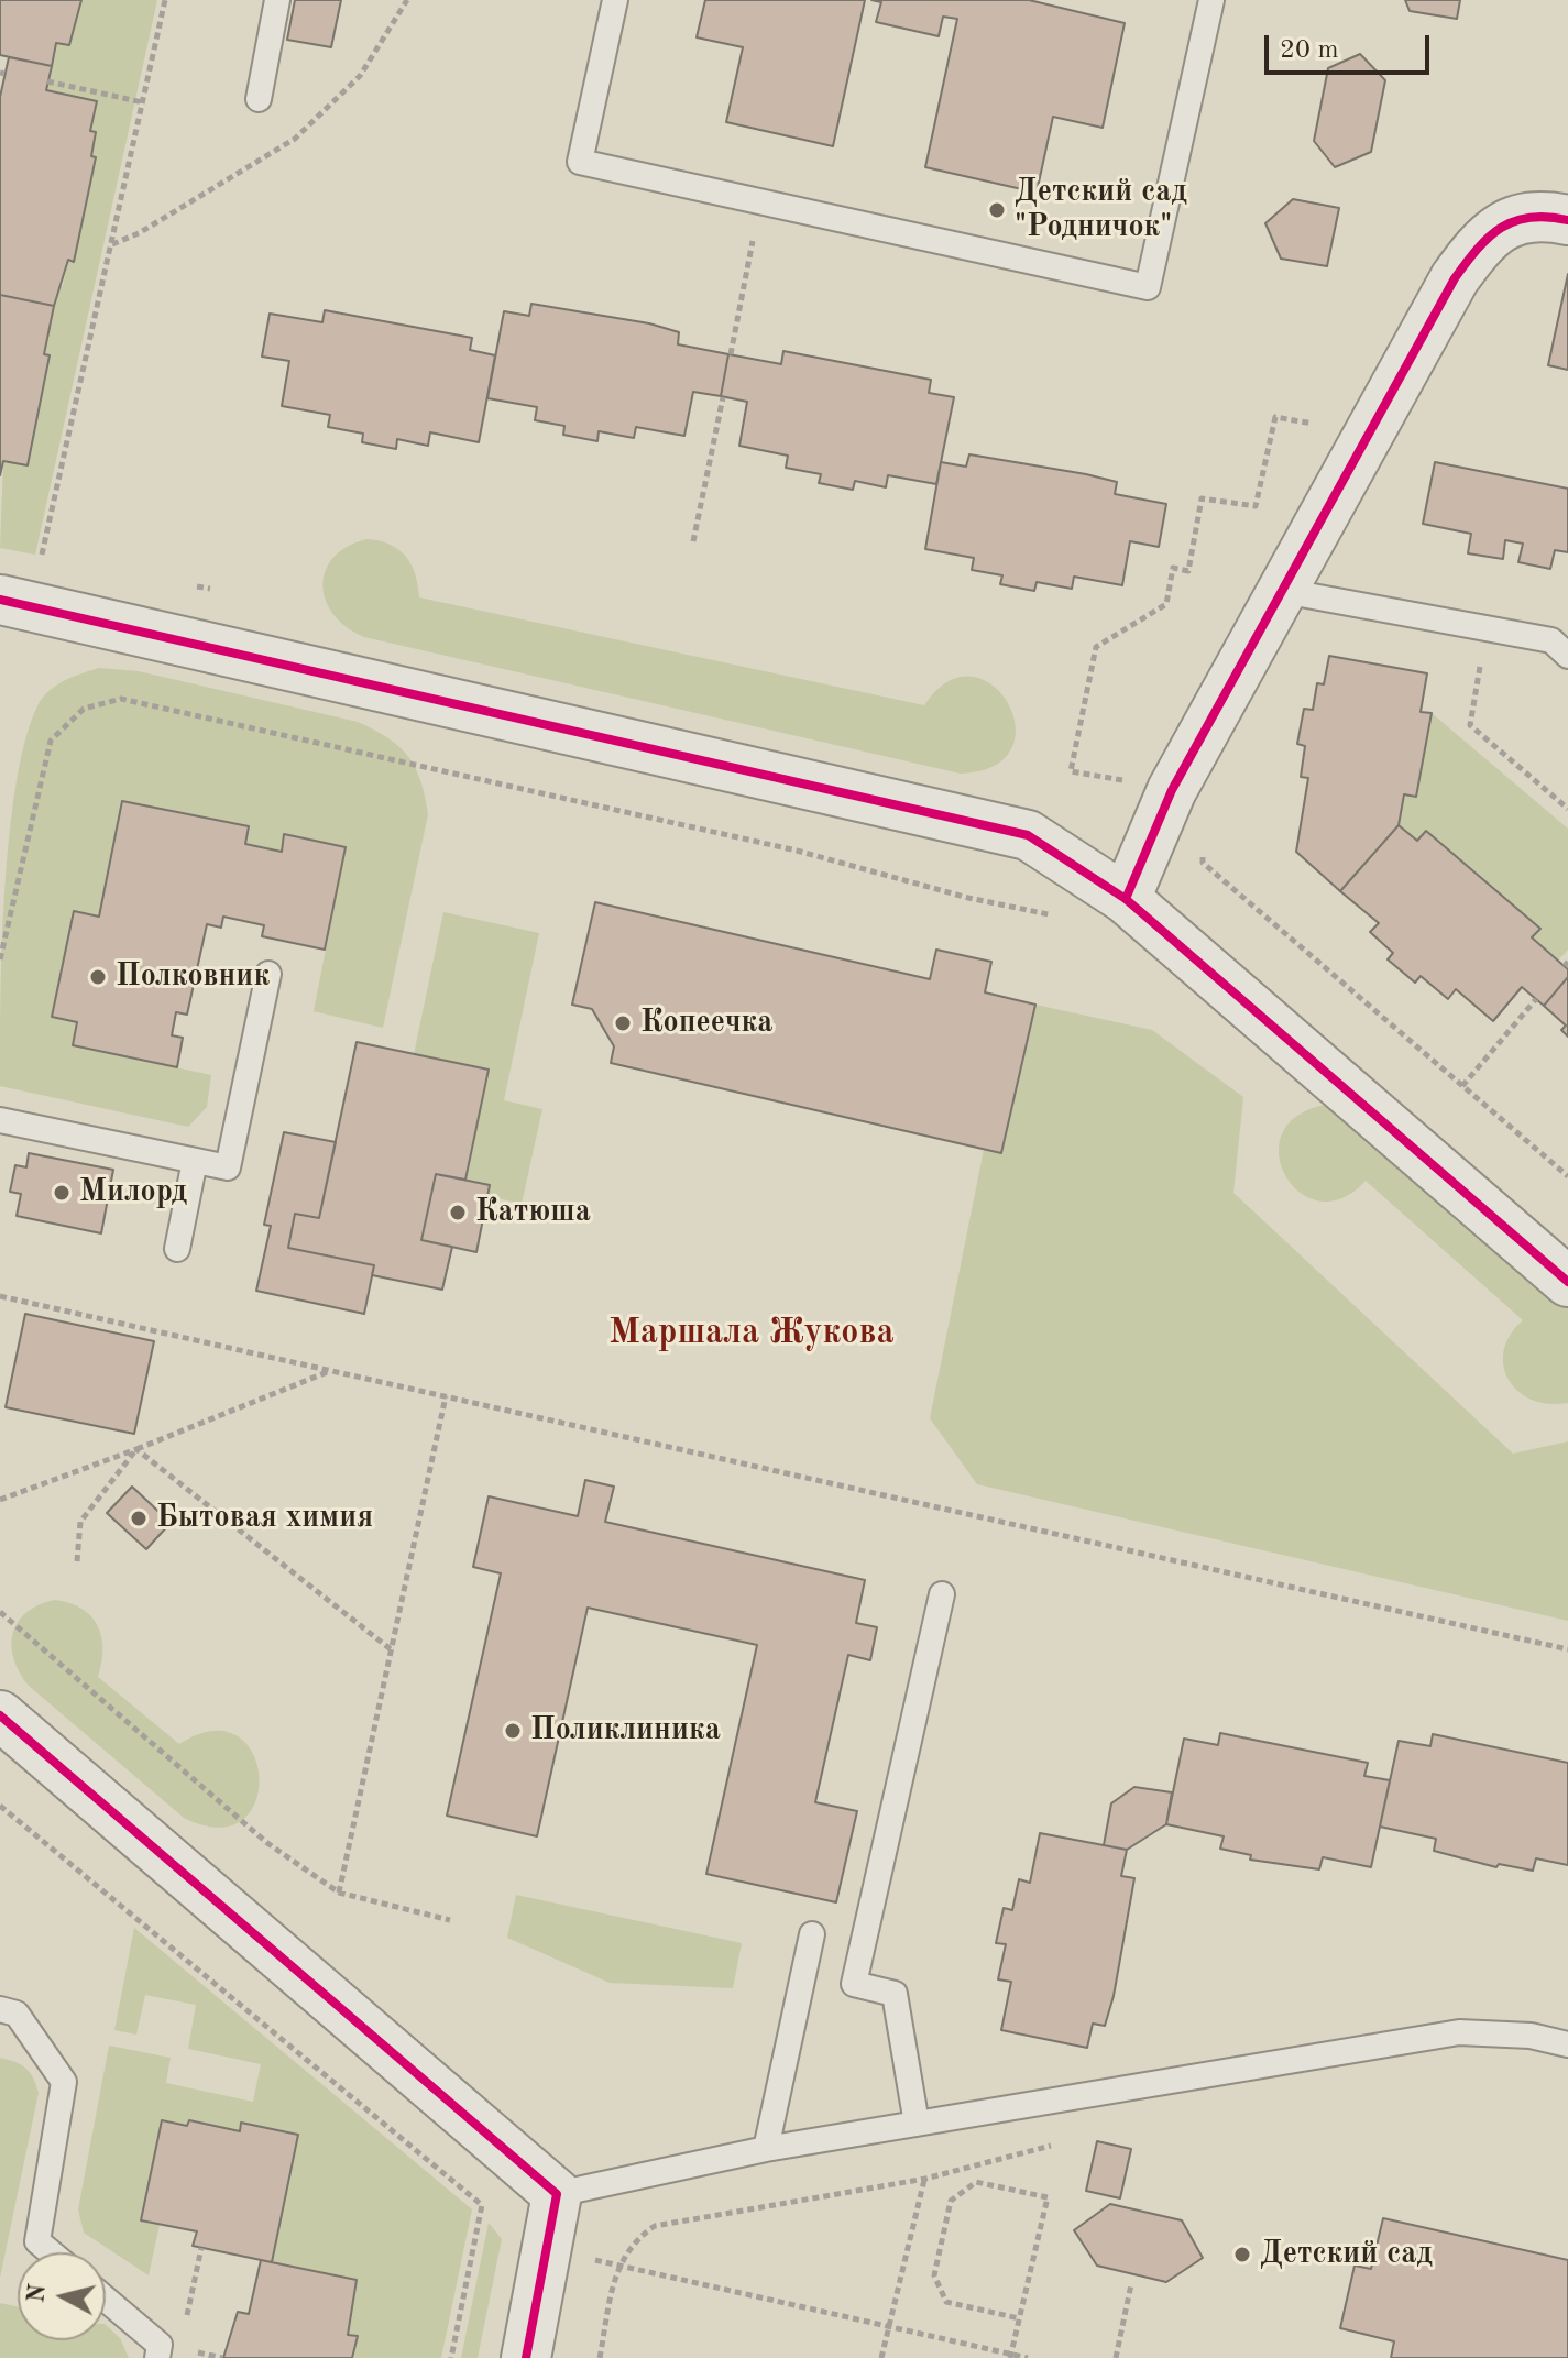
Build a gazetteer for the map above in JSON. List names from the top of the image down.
{
  "districts": ["Маршала Жукова"],
  "places": [
    "Детский сад \"Родничок\"",
    "Полковник",
    "Копеечка",
    "Милорд",
    "Катюша",
    "Бытовая химия",
    "Поликлиника",
    "Детский сад"
  ],
  "scale_bar": "20 m",
  "north": "left"
}
